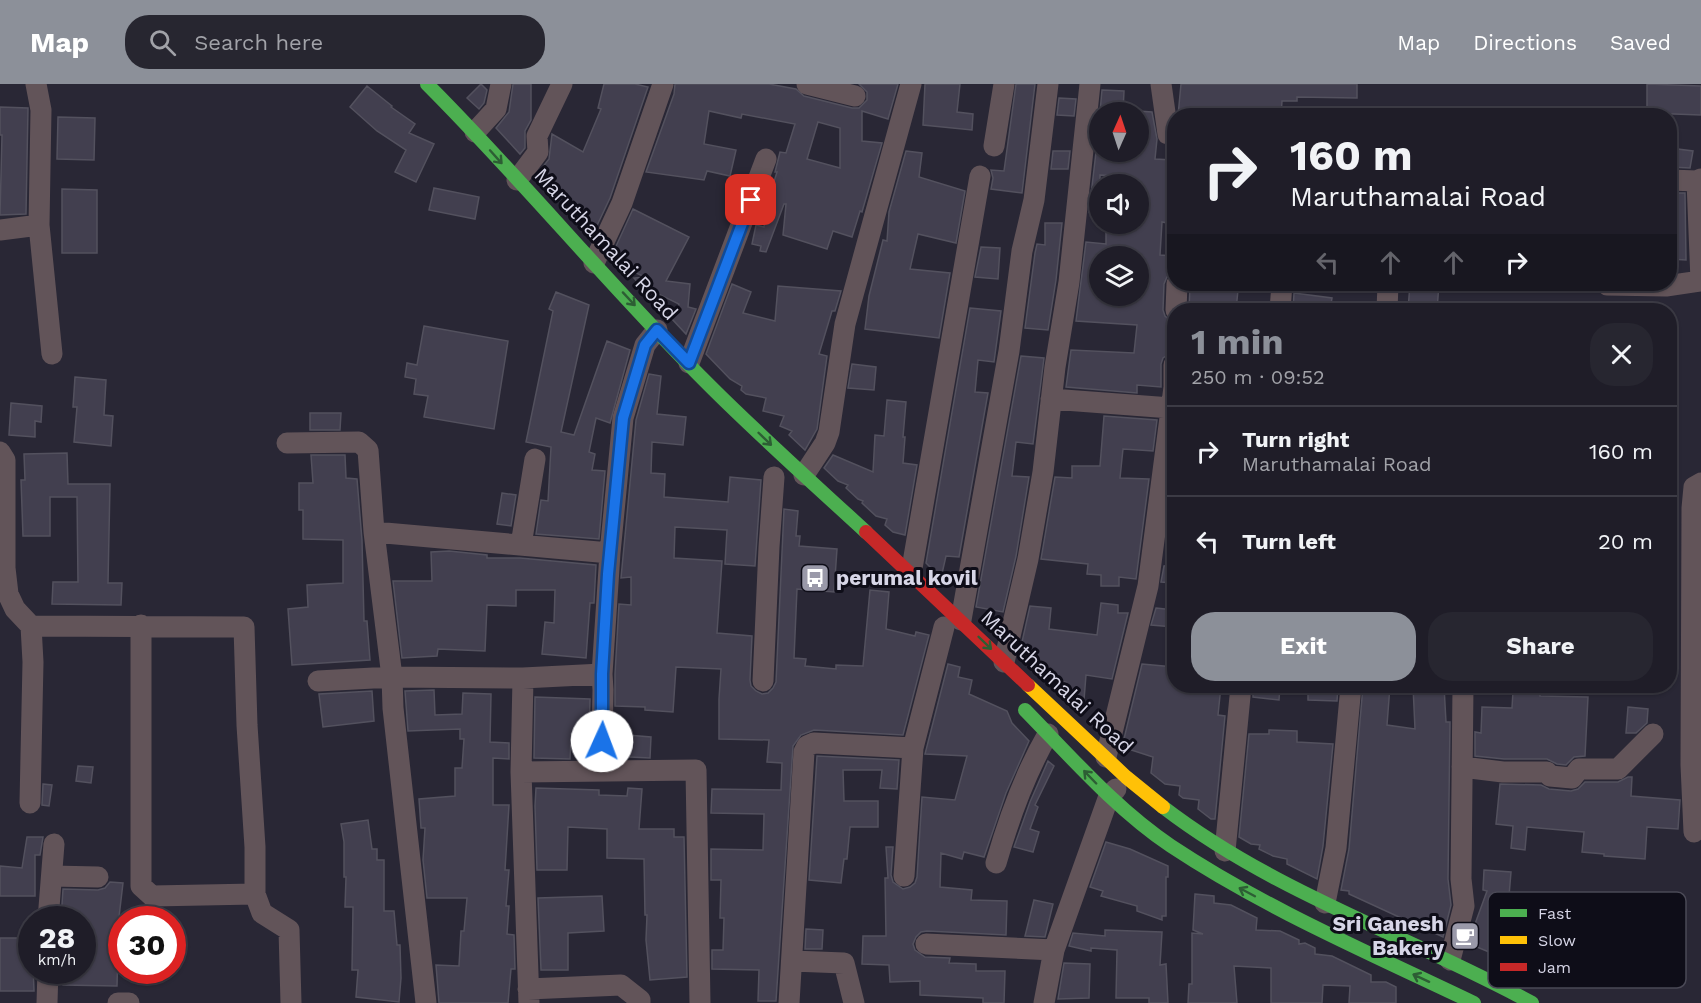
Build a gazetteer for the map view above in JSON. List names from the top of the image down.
{
  "streets": {
    "main road": ["Maruthamalai Road"]
  },
  "places": {
    "bus stop": ["perumal kovil"],
    "cafe": ["Sri Ganesh Bakery"]
  },
  "legend": ["Fast", "Slow", "Jam"],
  "north": "top",
  "page": {
    "header": "Map",
    "search": "Search here",
    "nav": ["Map", "Directions", "Saved"],
    "turn": ["160 m", "Maruthamalai Road"],
    "heading": ["1 min", "250 m · 09:52"],
    "list": [
      {
        "name": "Turn right",
        "note": "Maruthamalai Road",
        "value": "160 m"
      },
      {
        "name": "Turn left",
        "value": "20 m"
      }
    ],
    "buttons": ["Exit", "Share"],
    "speed": "28 km/h",
    "limit": "30"
  }
}
